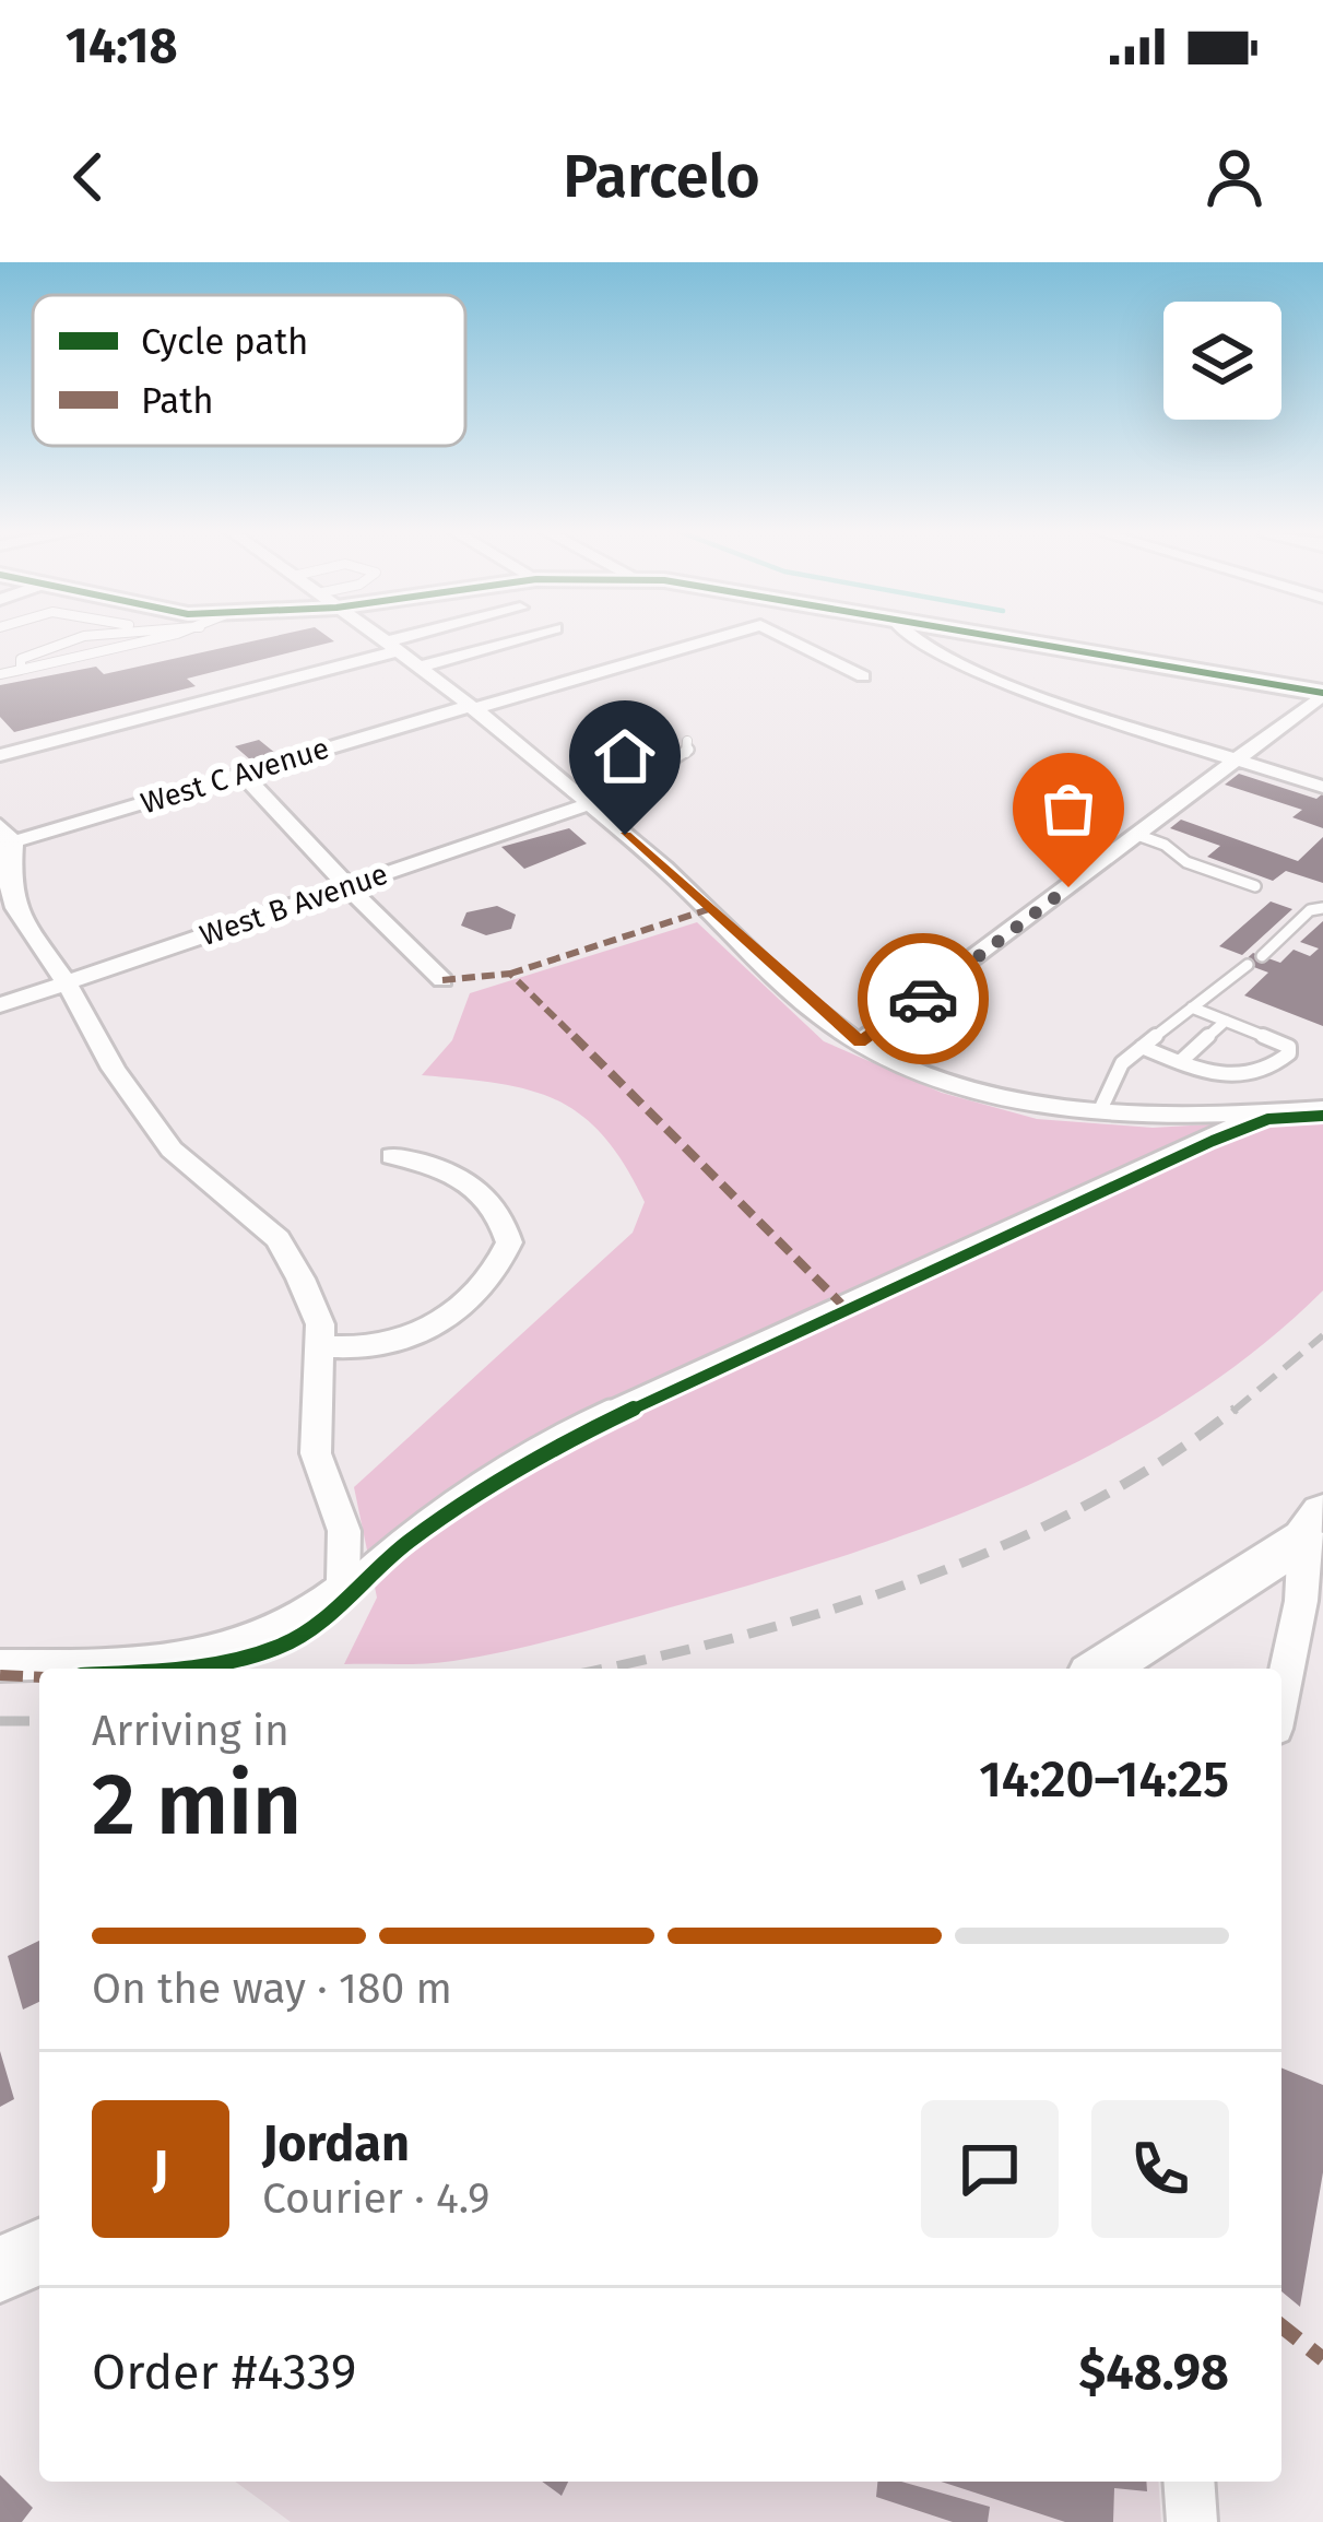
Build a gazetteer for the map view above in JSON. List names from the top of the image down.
{
  "streets": {
    "street": ["West C Avenue", "West B Avenue"]
  },
  "legend": ["Cycle path", "Path"],
  "page": {
    "status": "14:18",
    "header": "Parcelo",
    "heading": ["2 min", "Arriving in", "14:20–14:25"],
    "panel": [
      "Jordan",
      "Courier · 4.9",
      "Order #4339",
      "$48.98"
    ],
    "bar": "On the way · 180 m",
    "round": "J"
  }
}
